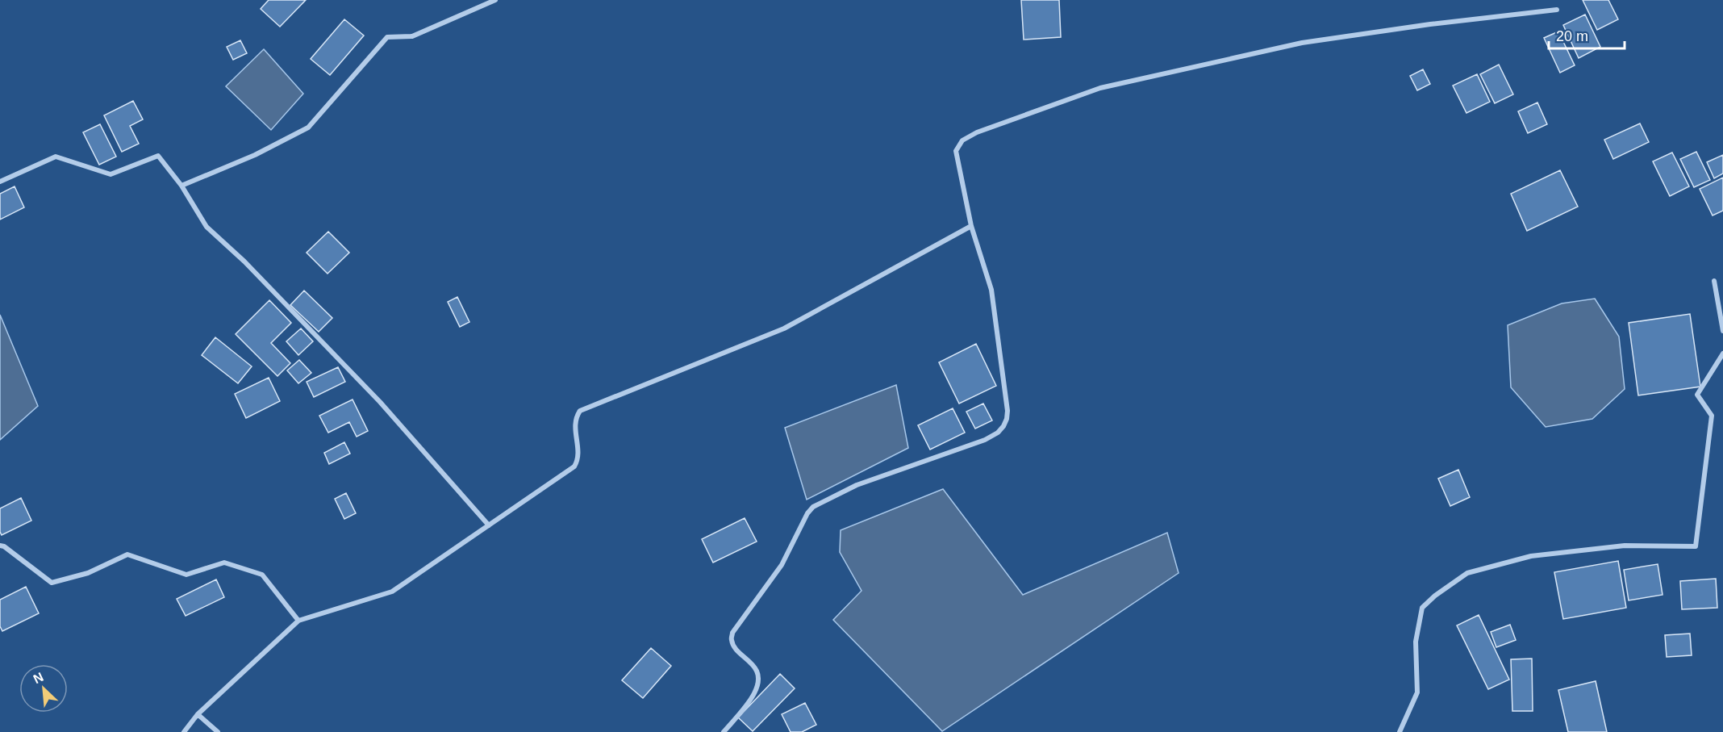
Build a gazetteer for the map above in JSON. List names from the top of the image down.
{
  "scale_bar": "20 m",
  "north": "top left"
}
